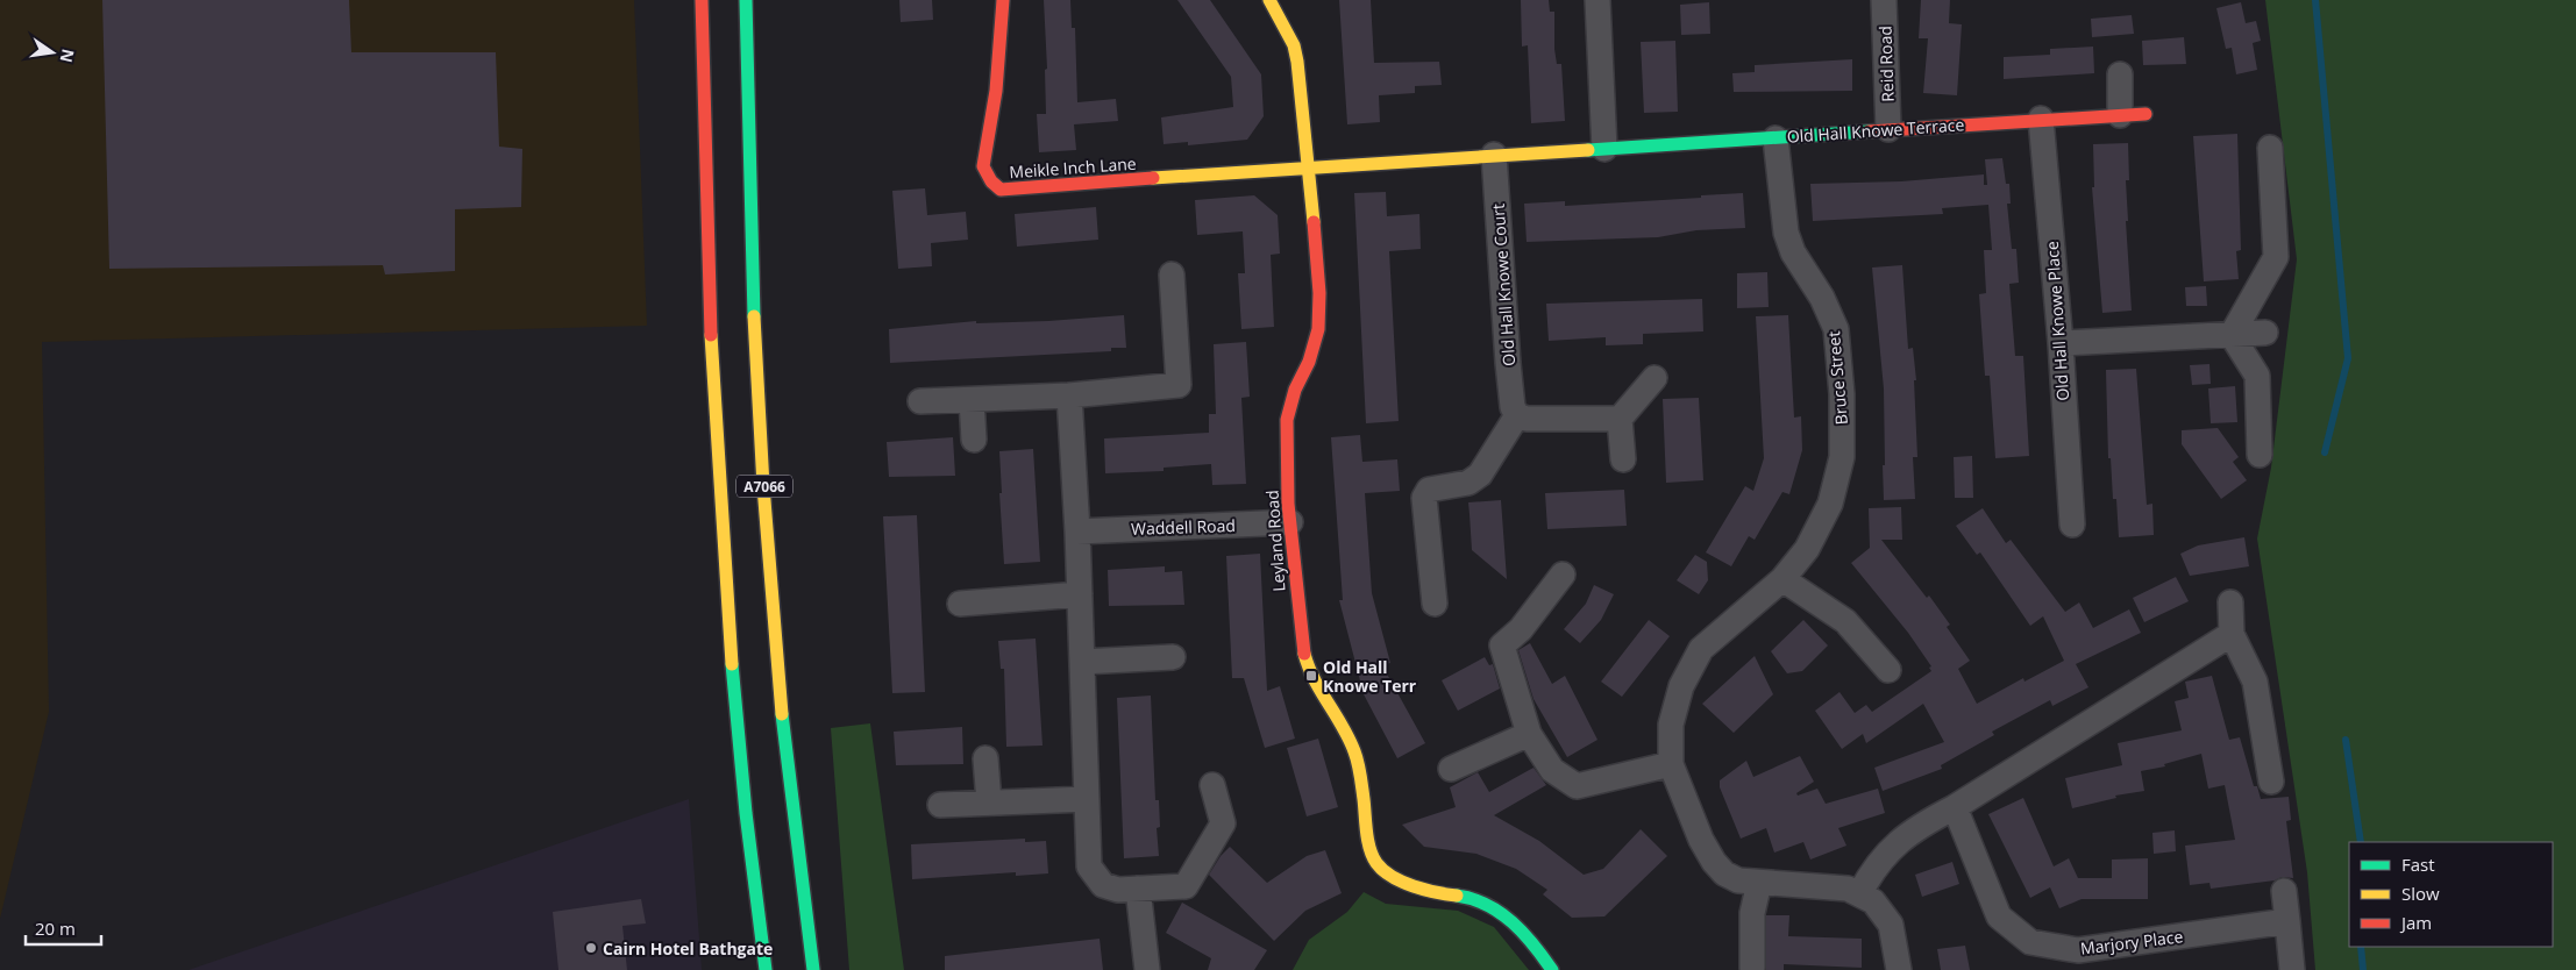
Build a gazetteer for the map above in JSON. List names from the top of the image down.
{
  "streets": {
    "street": [
      "Reid Road",
      "Old Hall Knowe Terrace",
      "Meikle Inch Lane",
      "Old Hall Knowe Court",
      "Old Hall Knowe Place",
      "Bruce Street",
      "A7066",
      "Waddell Road",
      "Leyland Road",
      "Marjory Place"
    ]
  },
  "crossings": [
    ["Reid Road", "Old Hall Knowe Terrace"],
    ["Old Hall Knowe Terrace", "Meikle Inch Lane"],
    ["Old Hall Knowe Terrace", "Old Hall Knowe Court"],
    ["Old Hall Knowe Terrace", "Old Hall Knowe Place"],
    ["Old Hall Knowe Terrace", "Bruce Street"],
    ["Old Hall Knowe Terrace", "Leyland Road"],
    ["Meikle Inch Lane", "Leyland Road"],
    ["Waddell Road", "Leyland Road"]
  ],
  "places": {
    "transit": ["Old Hall Knowe Terr"],
    "other": ["Cairn Hotel Bathgate"]
  },
  "legend": ["Fast", "Slow", "Jam"],
  "scale_bar": "20 m",
  "north": "right"
}
